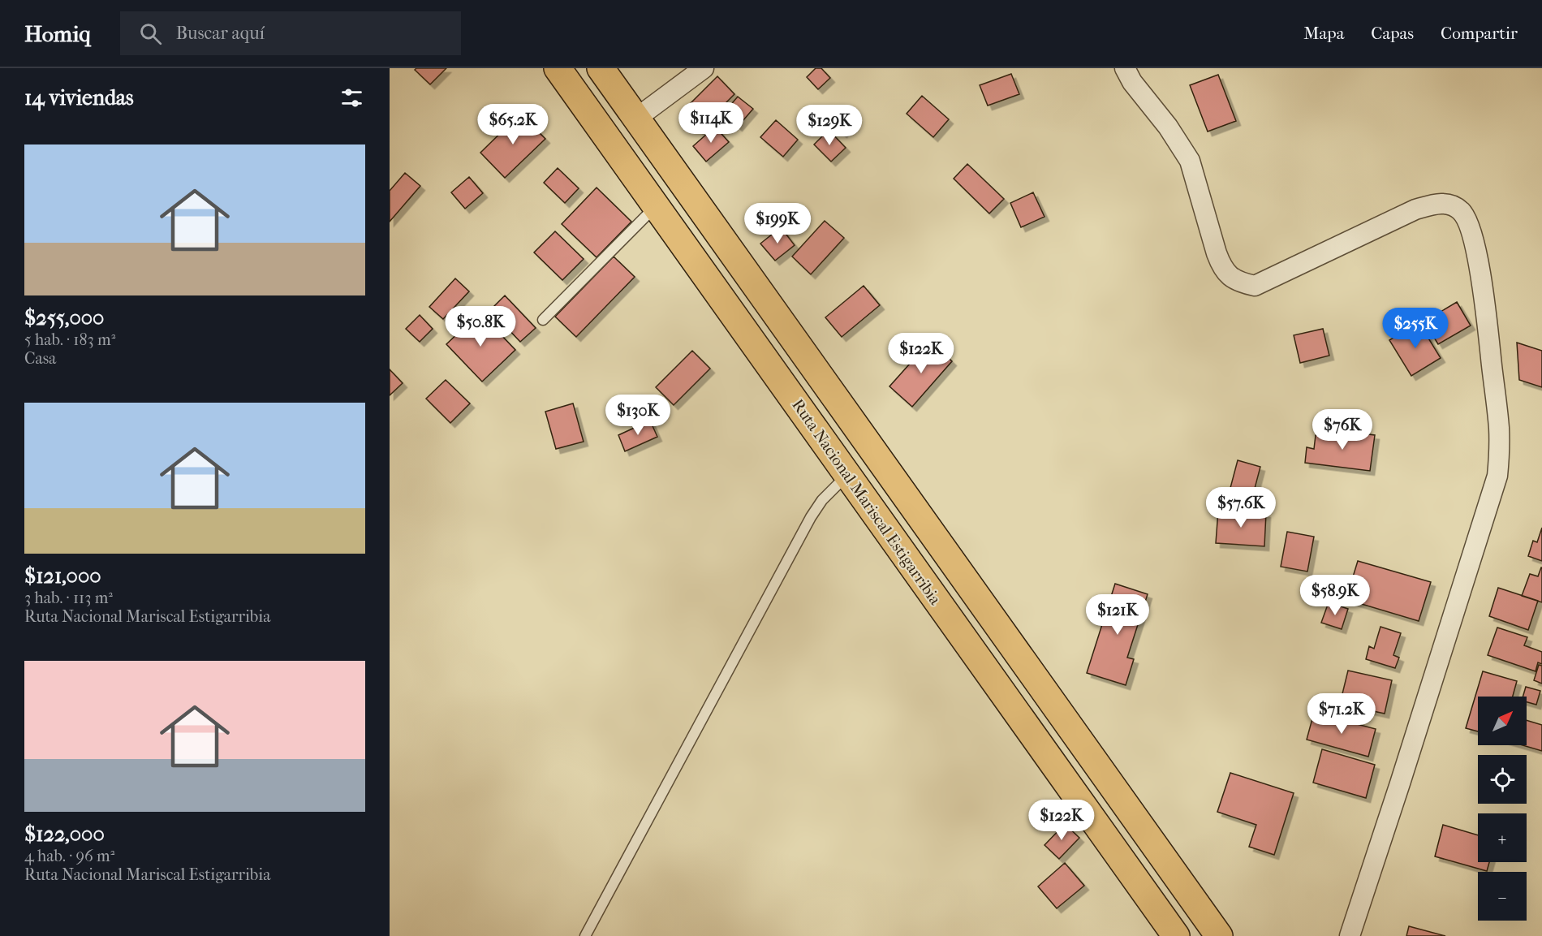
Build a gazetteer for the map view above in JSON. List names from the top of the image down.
{
  "streets": {
    "highway": ["Ruta Nacional Mariscal Estigarribia"]
  },
  "north": "top right",
  "page": {
    "header": "Homiq",
    "search": "Buscar aquí",
    "nav": ["Mapa", "Capas", "Compartir"],
    "heading": "14 viviendas",
    "price": [
      "$114K",
      "$65.2K",
      "$129K",
      "$199K",
      "$50.8K",
      "$255K",
      "$122K",
      "$130K",
      "$76K",
      "$57.6K",
      "$58.9K",
      "$121K",
      "$71.2K",
      "$122K"
    ],
    "list": [
      {
        "name": "$255,000",
        "note": "5 hab. · 183 m² · Casa"
      },
      {
        "name": "$121,000",
        "note": "3 hab. · 113 m² · Ruta Nacional Mariscal Estigarribia"
      },
      {
        "name": "$122,000",
        "note": "4 hab. · 96 m² · Ruta Nacional Mariscal Estigarribia"
      }
    ],
    "map_buttons": ["+", "−"]
  }
}
